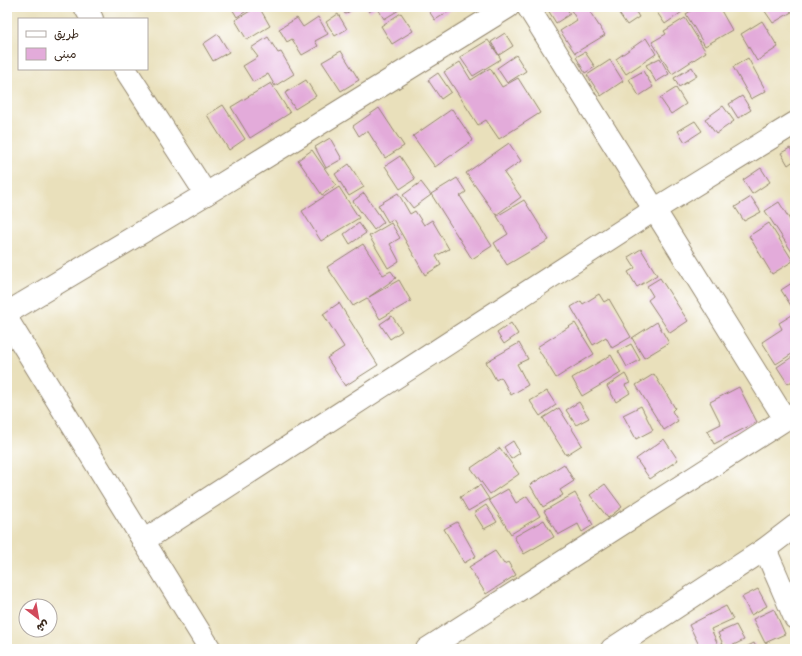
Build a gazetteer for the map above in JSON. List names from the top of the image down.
{
  "legend": ["طريق", "مبنى"],
  "north": "bottom right"
}
